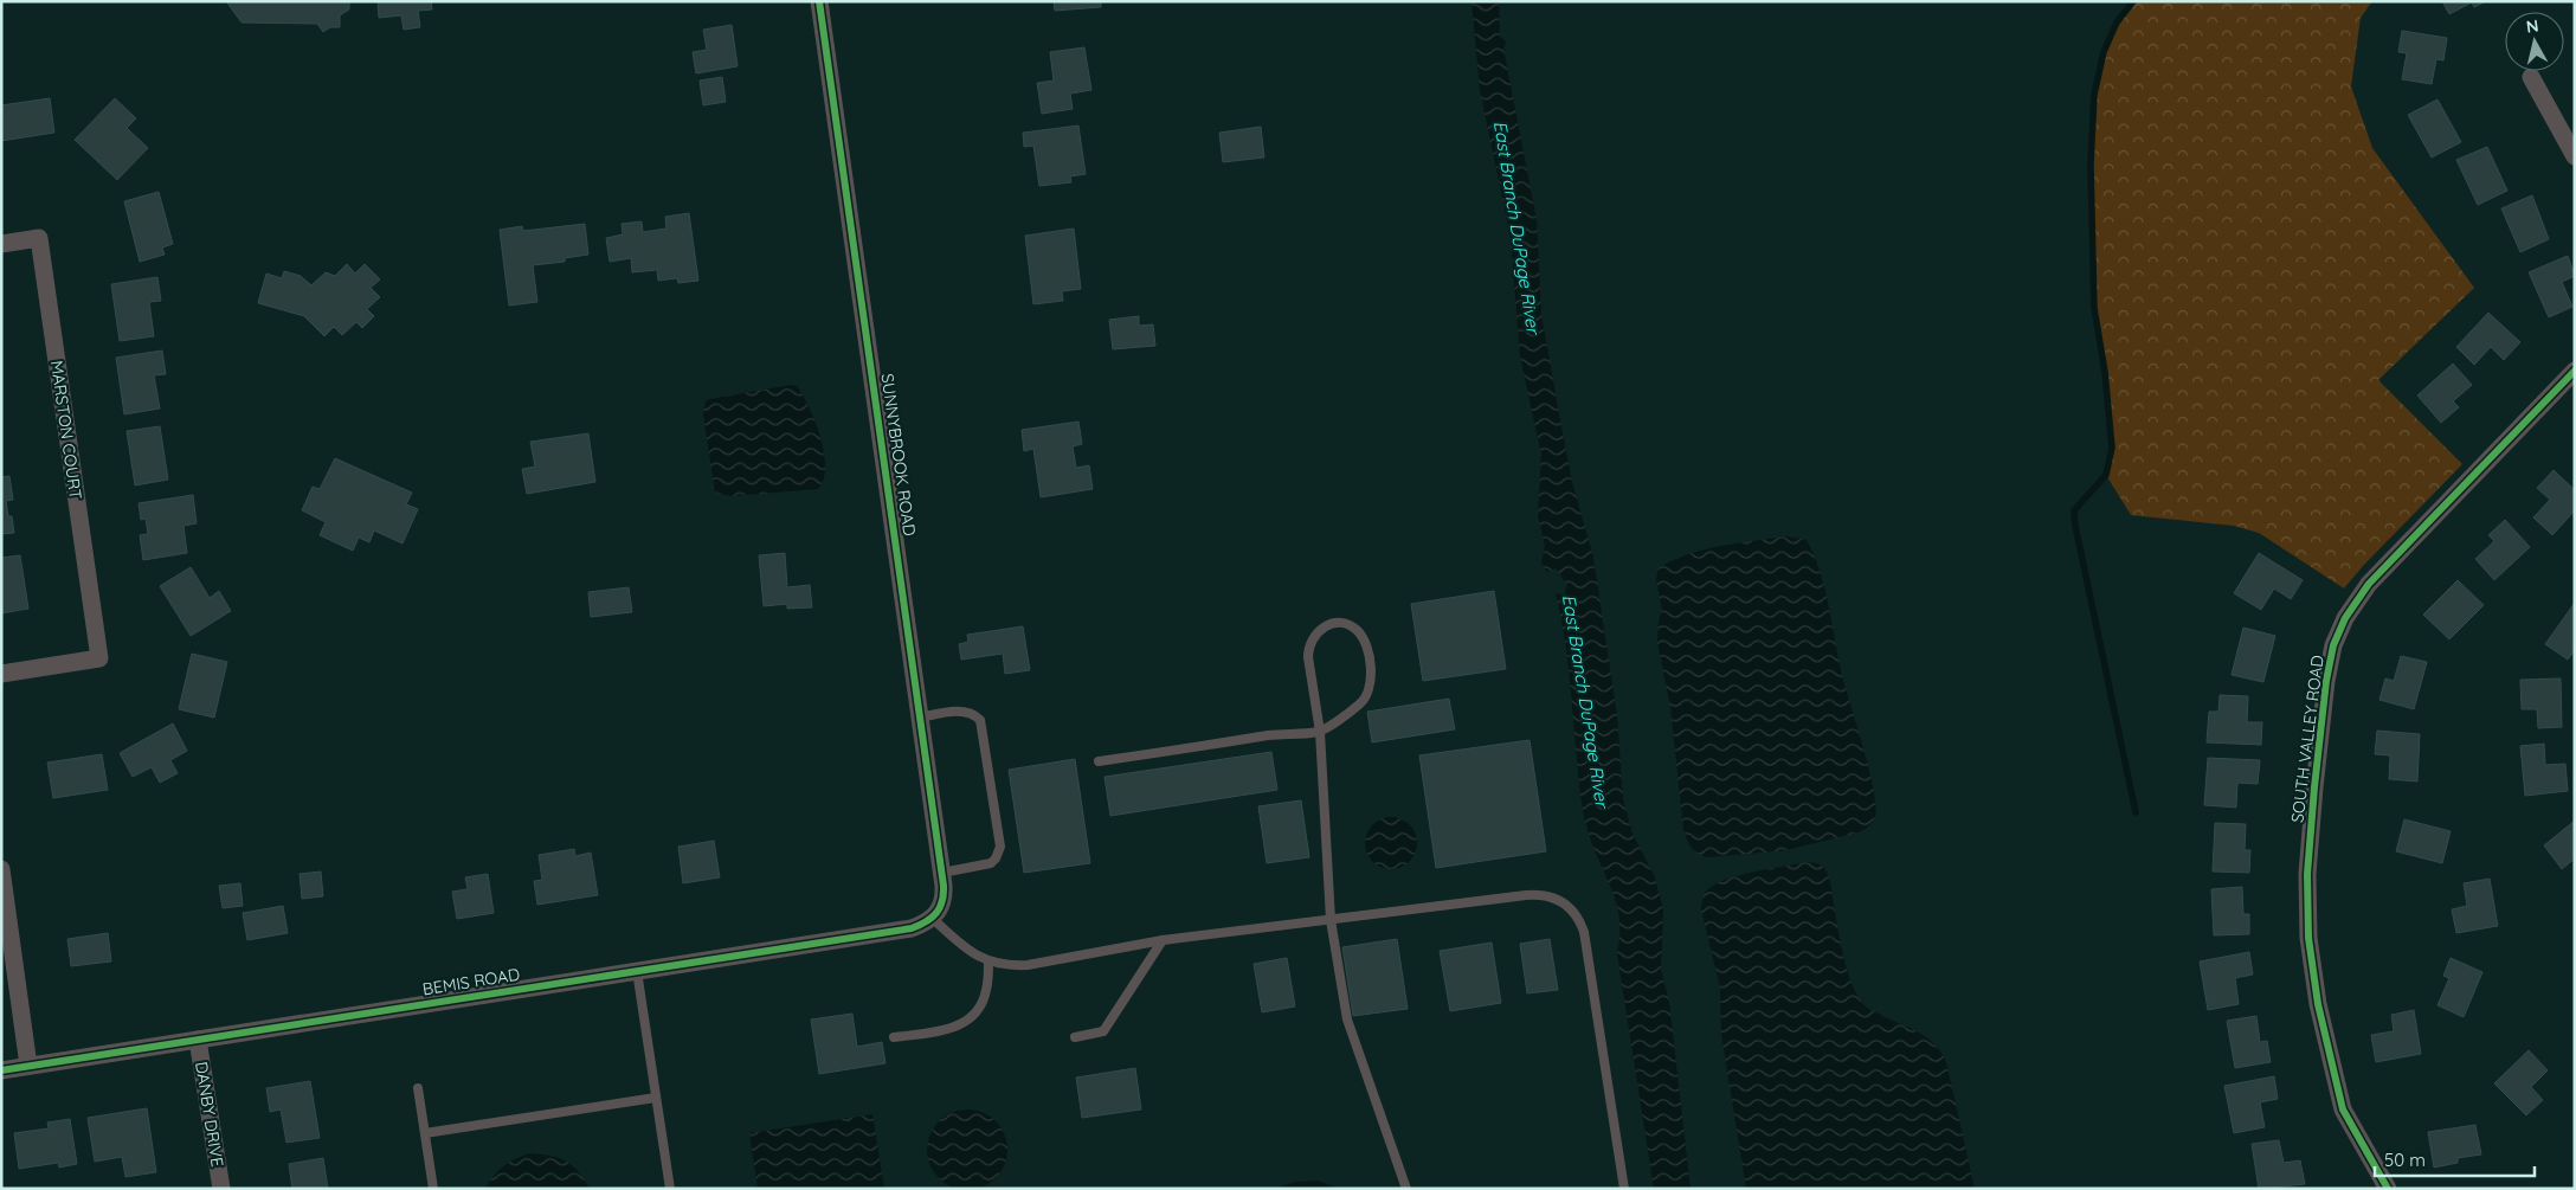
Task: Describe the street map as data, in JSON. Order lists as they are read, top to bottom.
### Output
{
  "streets": {
    "street": [
      "MARSTON COURT",
      "SUNNYBROOK ROAD",
      "SOUTH VALLEY ROAD",
      "BEMIS ROAD",
      "DANBY DRIVE"
    ]
  },
  "crossings": [
    ["SUNNYBROOK ROAD", "BEMIS ROAD"],
    ["BEMIS ROAD", "DANBY DRIVE"]
  ],
  "water": ["East Branch DuPage River"],
  "scale_bar": "50 m",
  "north": "top"
}
